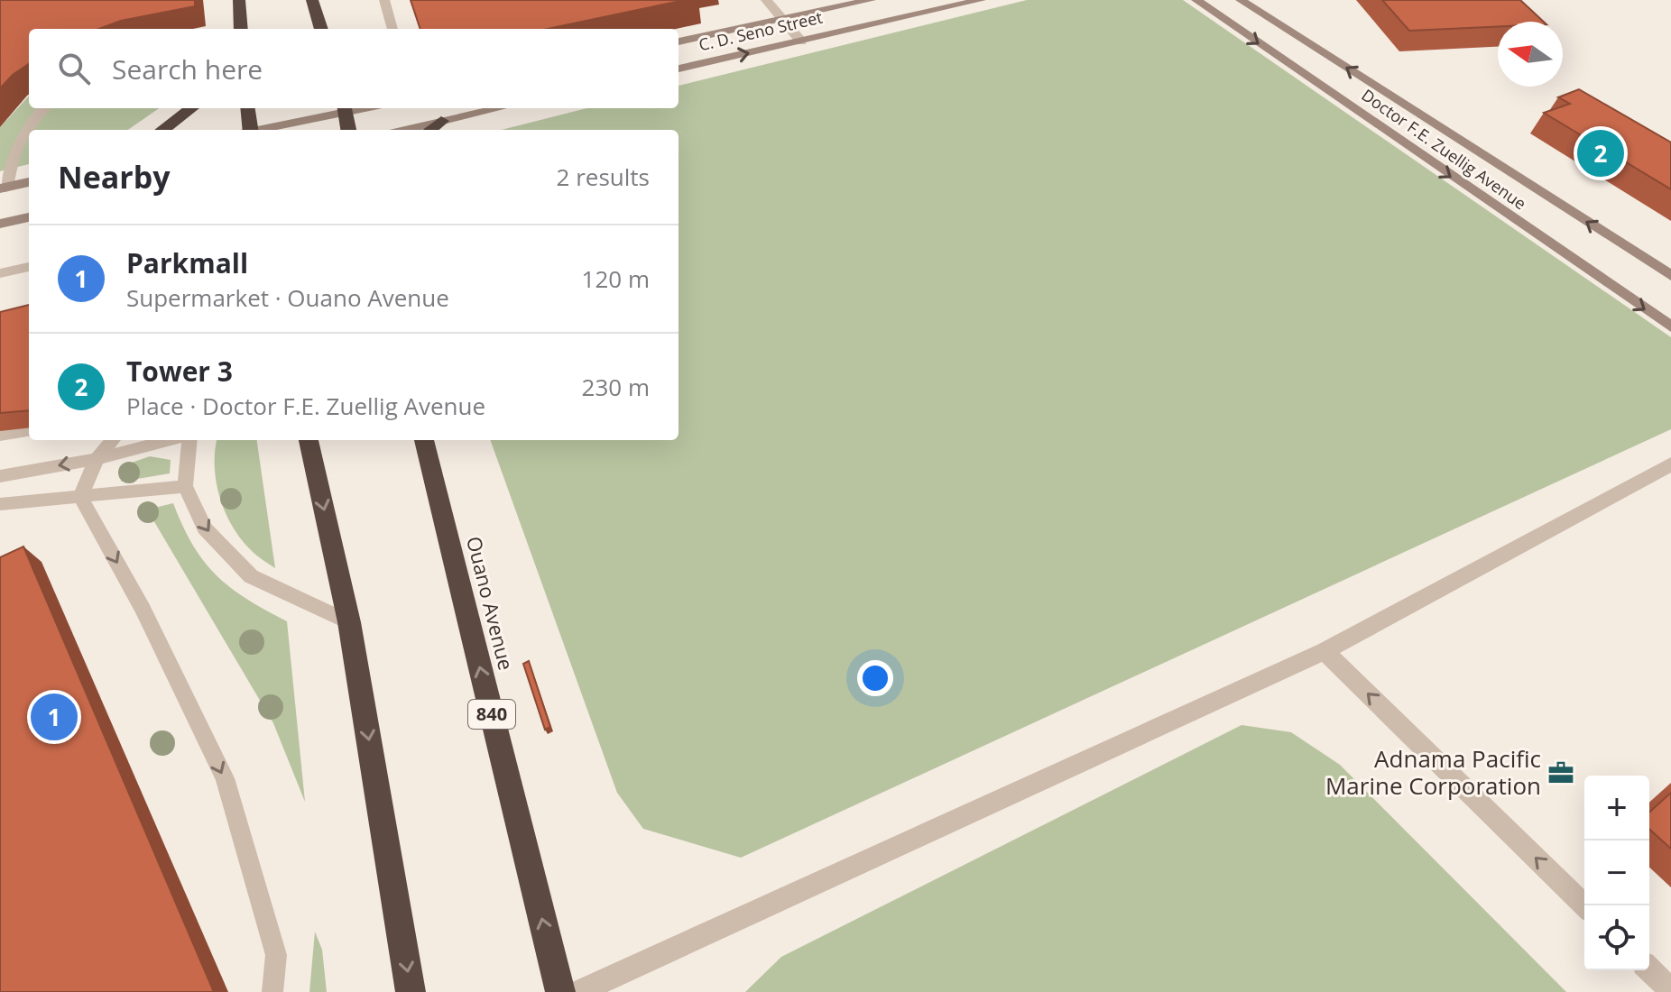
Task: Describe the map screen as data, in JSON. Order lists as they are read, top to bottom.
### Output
{
  "streets": {
    "highway": ["Ouano Avenue", "840"],
    "street": ["C. D. Seno Street", "Doctor F.E. Zuellig Avenue"]
  },
  "places": {
    "office": ["Adnama Pacific Marine Corporation"]
  },
  "north": "left",
  "page": {
    "search": "Search here",
    "pins": ["2", "1"],
    "heading": ["Nearby", "2 results"],
    "list": [
      {
        "mark": "1",
        "name": "Parkmall",
        "note": "Supermarket · Ouano Avenue",
        "value": "120 m"
      },
      {
        "mark": "2",
        "name": "Tower 3",
        "note": "Place · Doctor F.E. Zuellig Avenue",
        "value": "230 m"
      }
    ],
    "map_buttons": ["+", "−"]
  }
}
